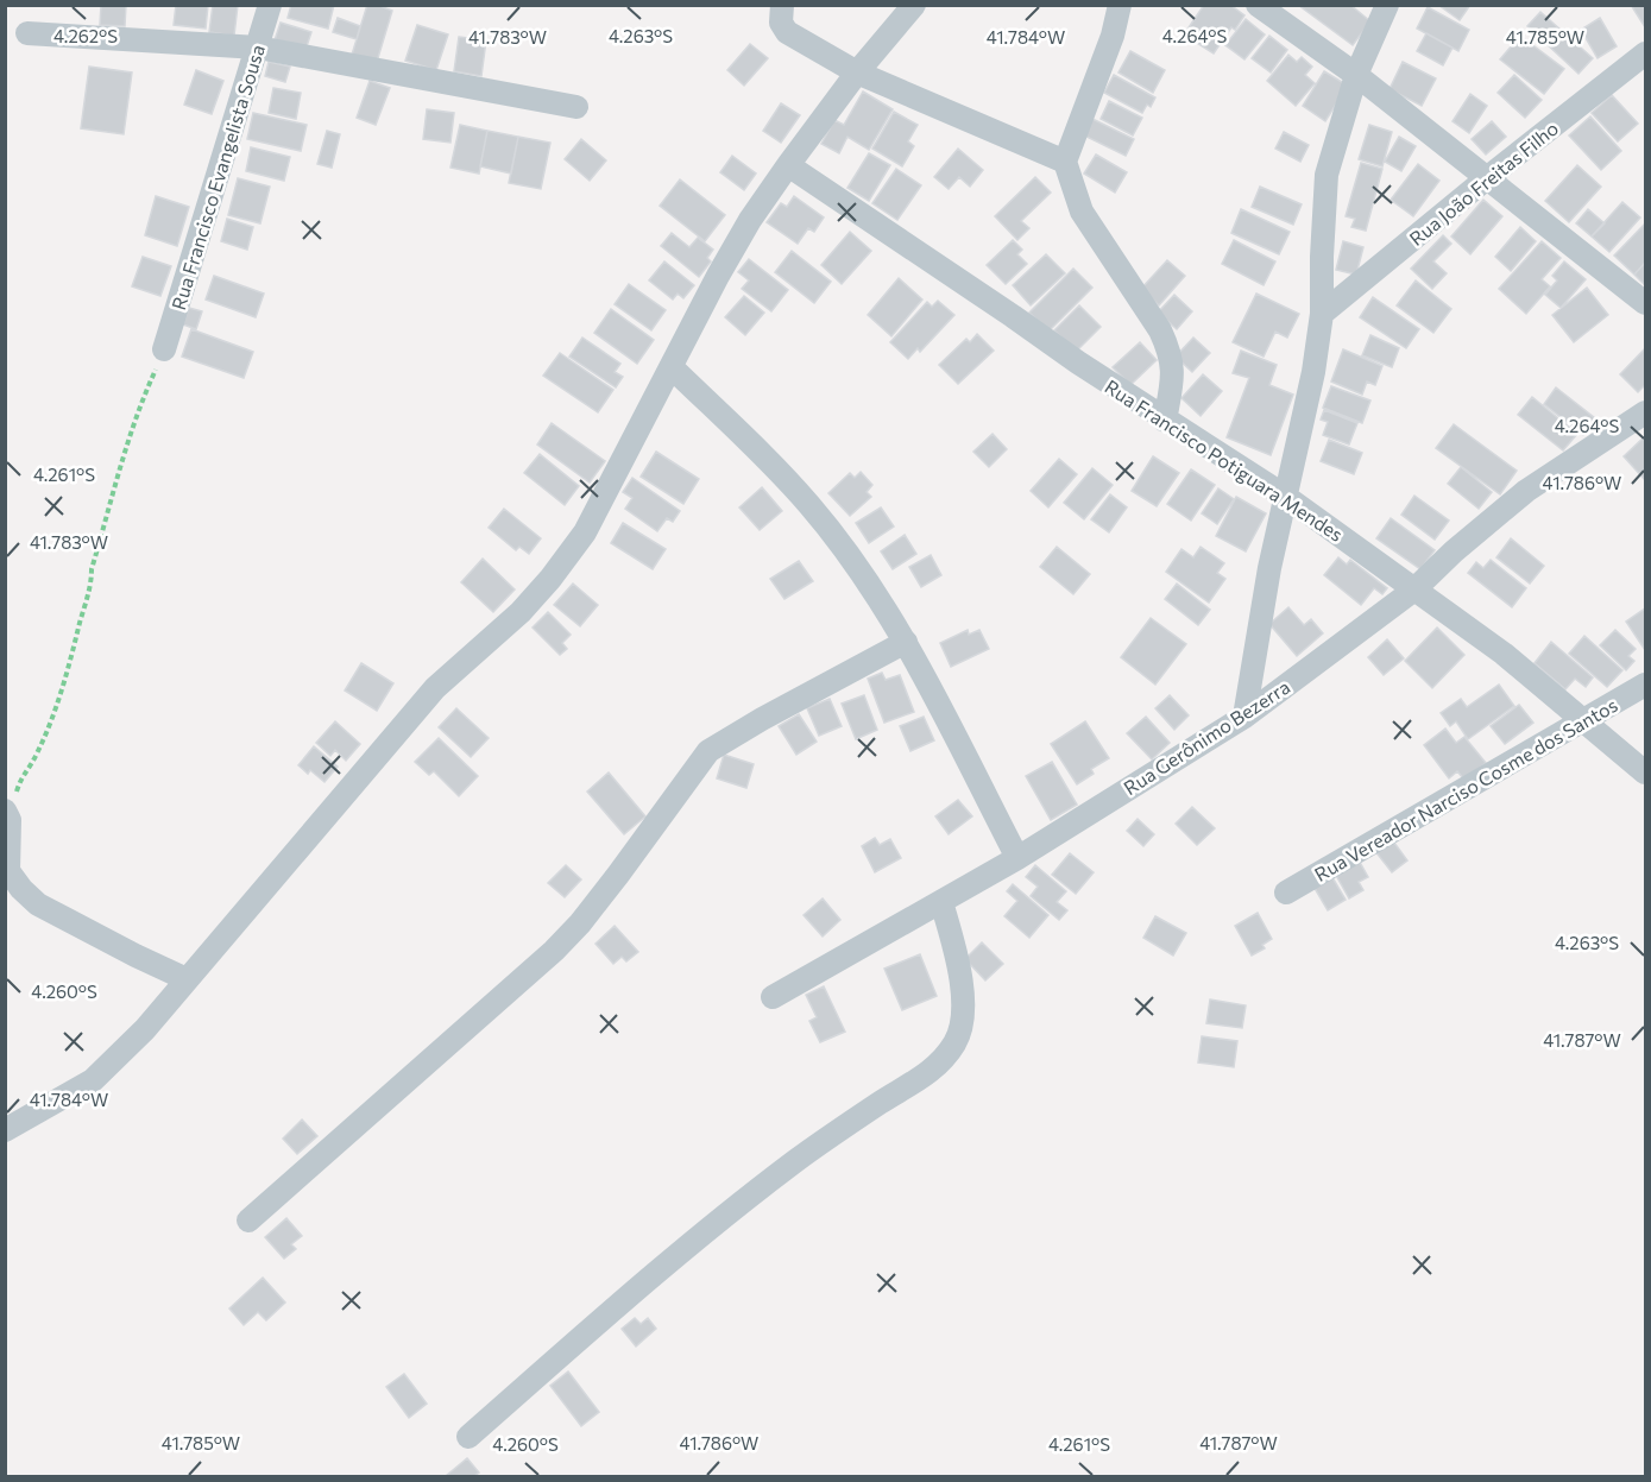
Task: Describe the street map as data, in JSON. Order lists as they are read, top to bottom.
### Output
{
  "streets": {
    "street": [
      "Rua Francisco Evangelista Sousa",
      "Rua João Freitas Filho",
      "Rua Francisco Potiguara Mendes",
      "Rua Gerônimo Bezerra",
      "Rua Vereador Narciso Cosme dos Santos"
    ]
  },
  "crossings": [
    ["Rua Francisco Potiguara Mendes", "Rua Gerônimo Bezerra"],
    ["Rua Francisco Potiguara Mendes", "Rua Vereador Narciso Cosme dos Santos"]
  ],
  "coordinates": [
    "4.262°S",
    "4.264°S",
    "4.263°S",
    "41.783°W",
    "41.784°W",
    "41.785°W",
    "4.261°S",
    "41.786°W",
    "4.260°S",
    "41.787°W"
  ]
}
